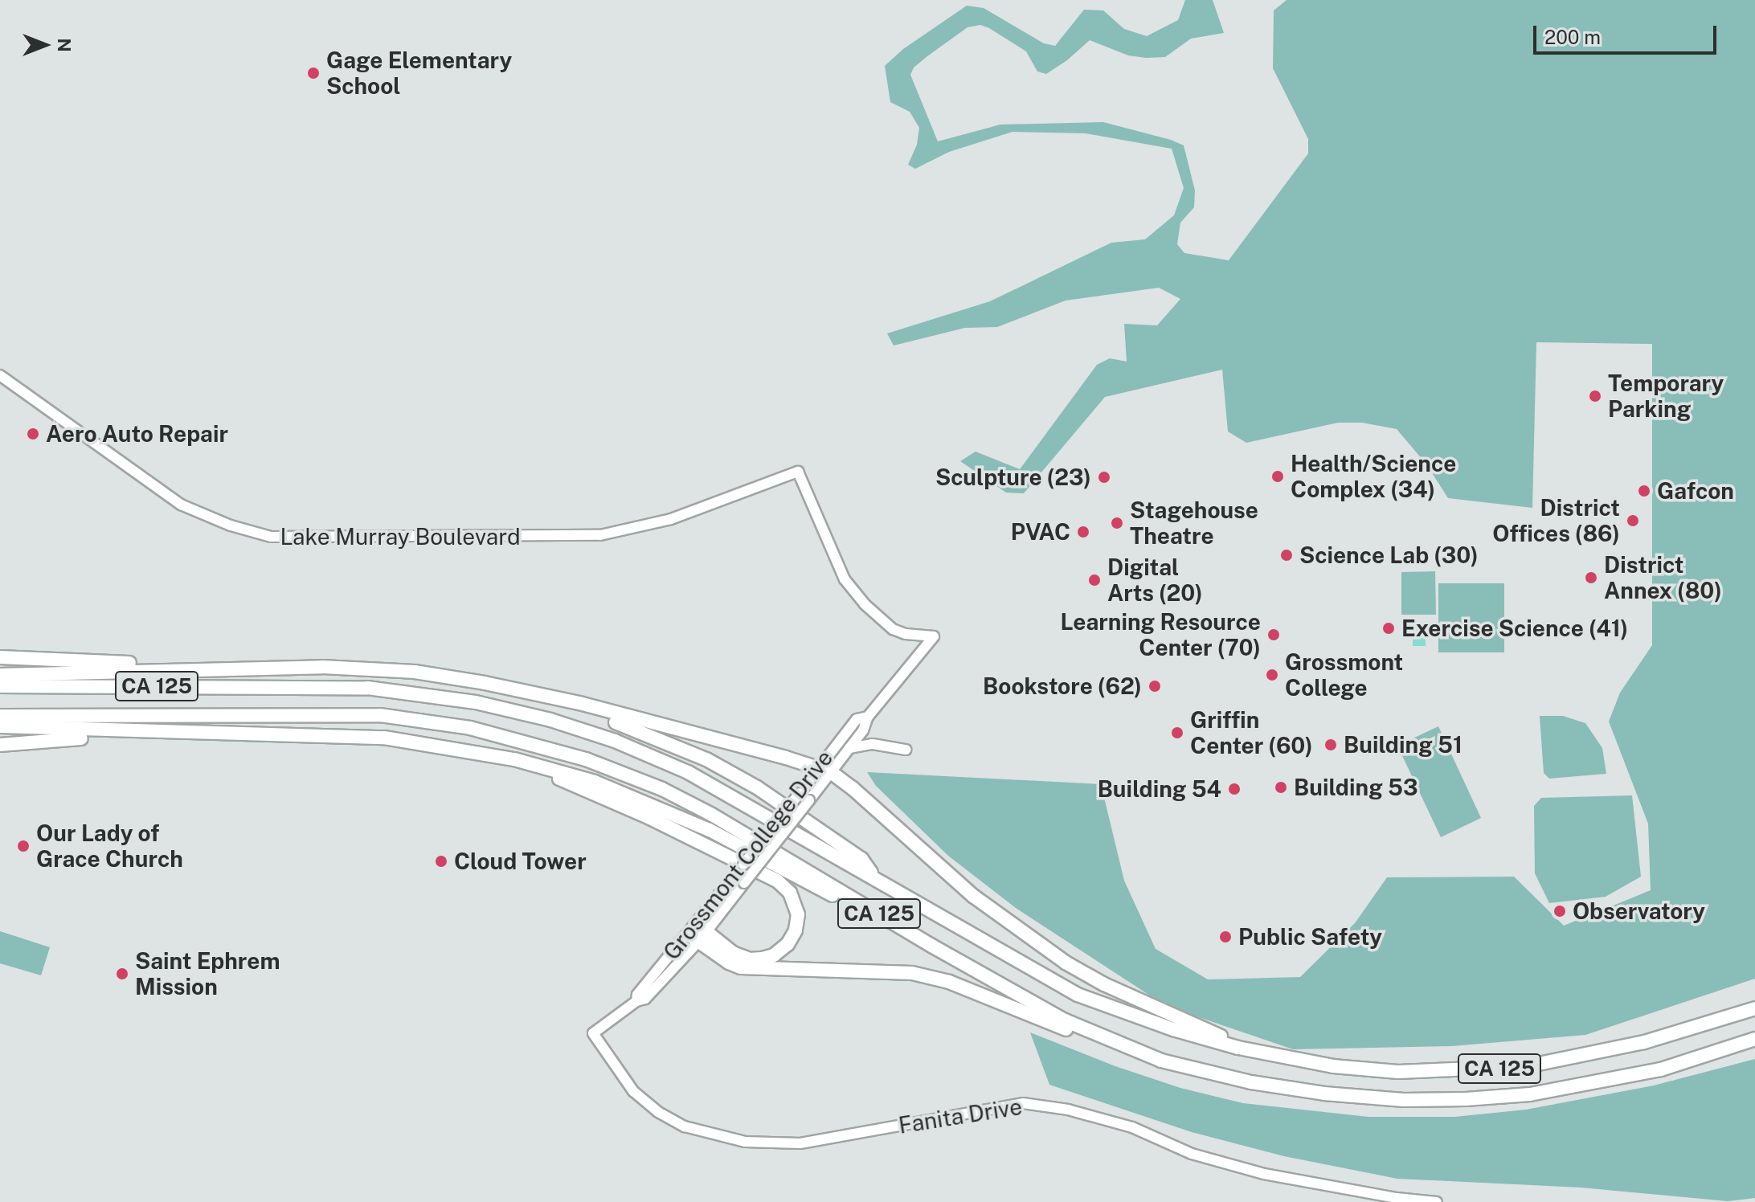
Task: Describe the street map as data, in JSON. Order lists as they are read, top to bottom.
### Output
{
  "streets": {
    "highway": ["CA 125"],
    "main road": ["Lake Murray Boulevard", "Grossmont College Drive", "Fanita Drive"]
  },
  "crossings": [
    ["Lake Murray Boulevard", "Grossmont College Drive"],
    ["Grossmont College Drive", "Fanita Drive"]
  ],
  "places": [
    "Gage Elementary School",
    "Temporary Parking",
    "Aero Auto Repair",
    "Health/Science Complex (34)",
    "Sculpture (23)",
    "Gafcon",
    "District Offices (86)",
    "Stagehouse Theatre",
    "PVAC",
    "Science Lab (30)",
    "District Annex (80)",
    "Digital Arts (20)",
    "Exercise Science (41)",
    "Learning Resource Center (70)",
    "Grossmont College",
    "Bookstore (62)",
    "Griffin Center (60)",
    "Building 51",
    "Building 53",
    "Building 54",
    "Our Lady of Grace Church",
    "Cloud Tower",
    "Observatory",
    "Public Safety",
    "Saint Ephrem Mission"
  ],
  "scale_bar": "200 m",
  "north": "right"
}
